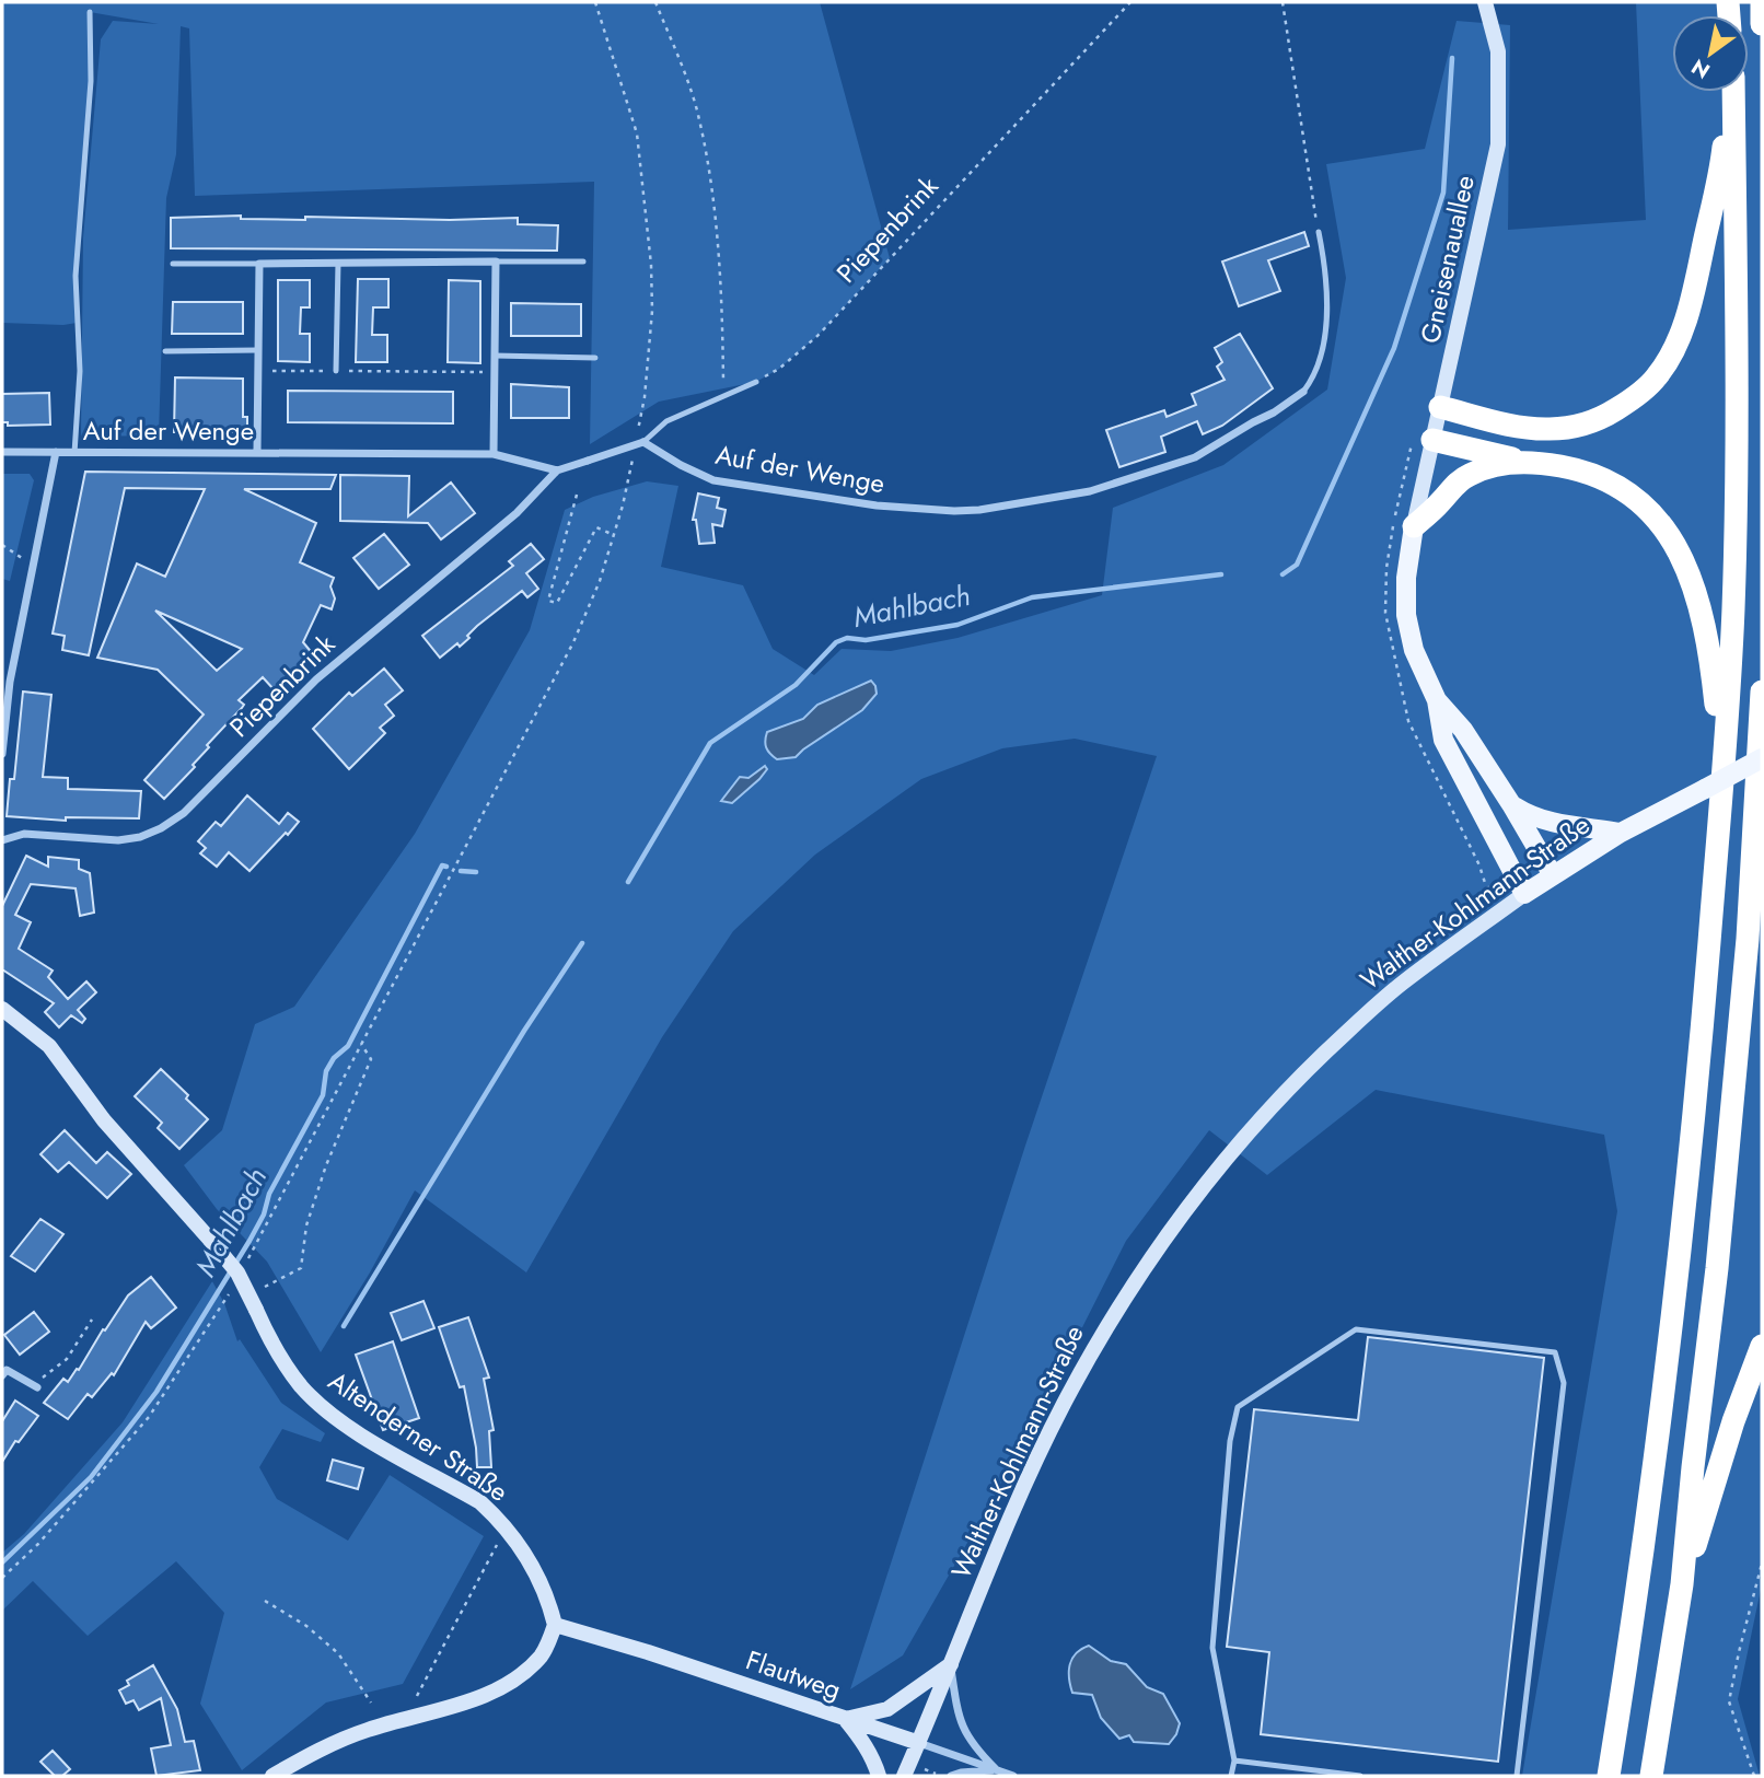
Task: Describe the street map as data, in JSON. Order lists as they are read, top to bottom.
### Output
{
  "streets": {
    "main road": [
      "Gneisenauallee",
      "Walther-Kohlmann-Straße",
      "Altenderner Straße",
      "Flautweg"
    ],
    "street": ["Piepenbrink", "Auf der Wenge"]
  },
  "crossings": [
    ["Piepenbrink", "Auf der Wenge"],
    ["Walther-Kohlmann-Straße", "Flautweg"],
    ["Altenderner Straße", "Flautweg"]
  ],
  "water": ["Mahlbach"],
  "north": "bottom left"
}
